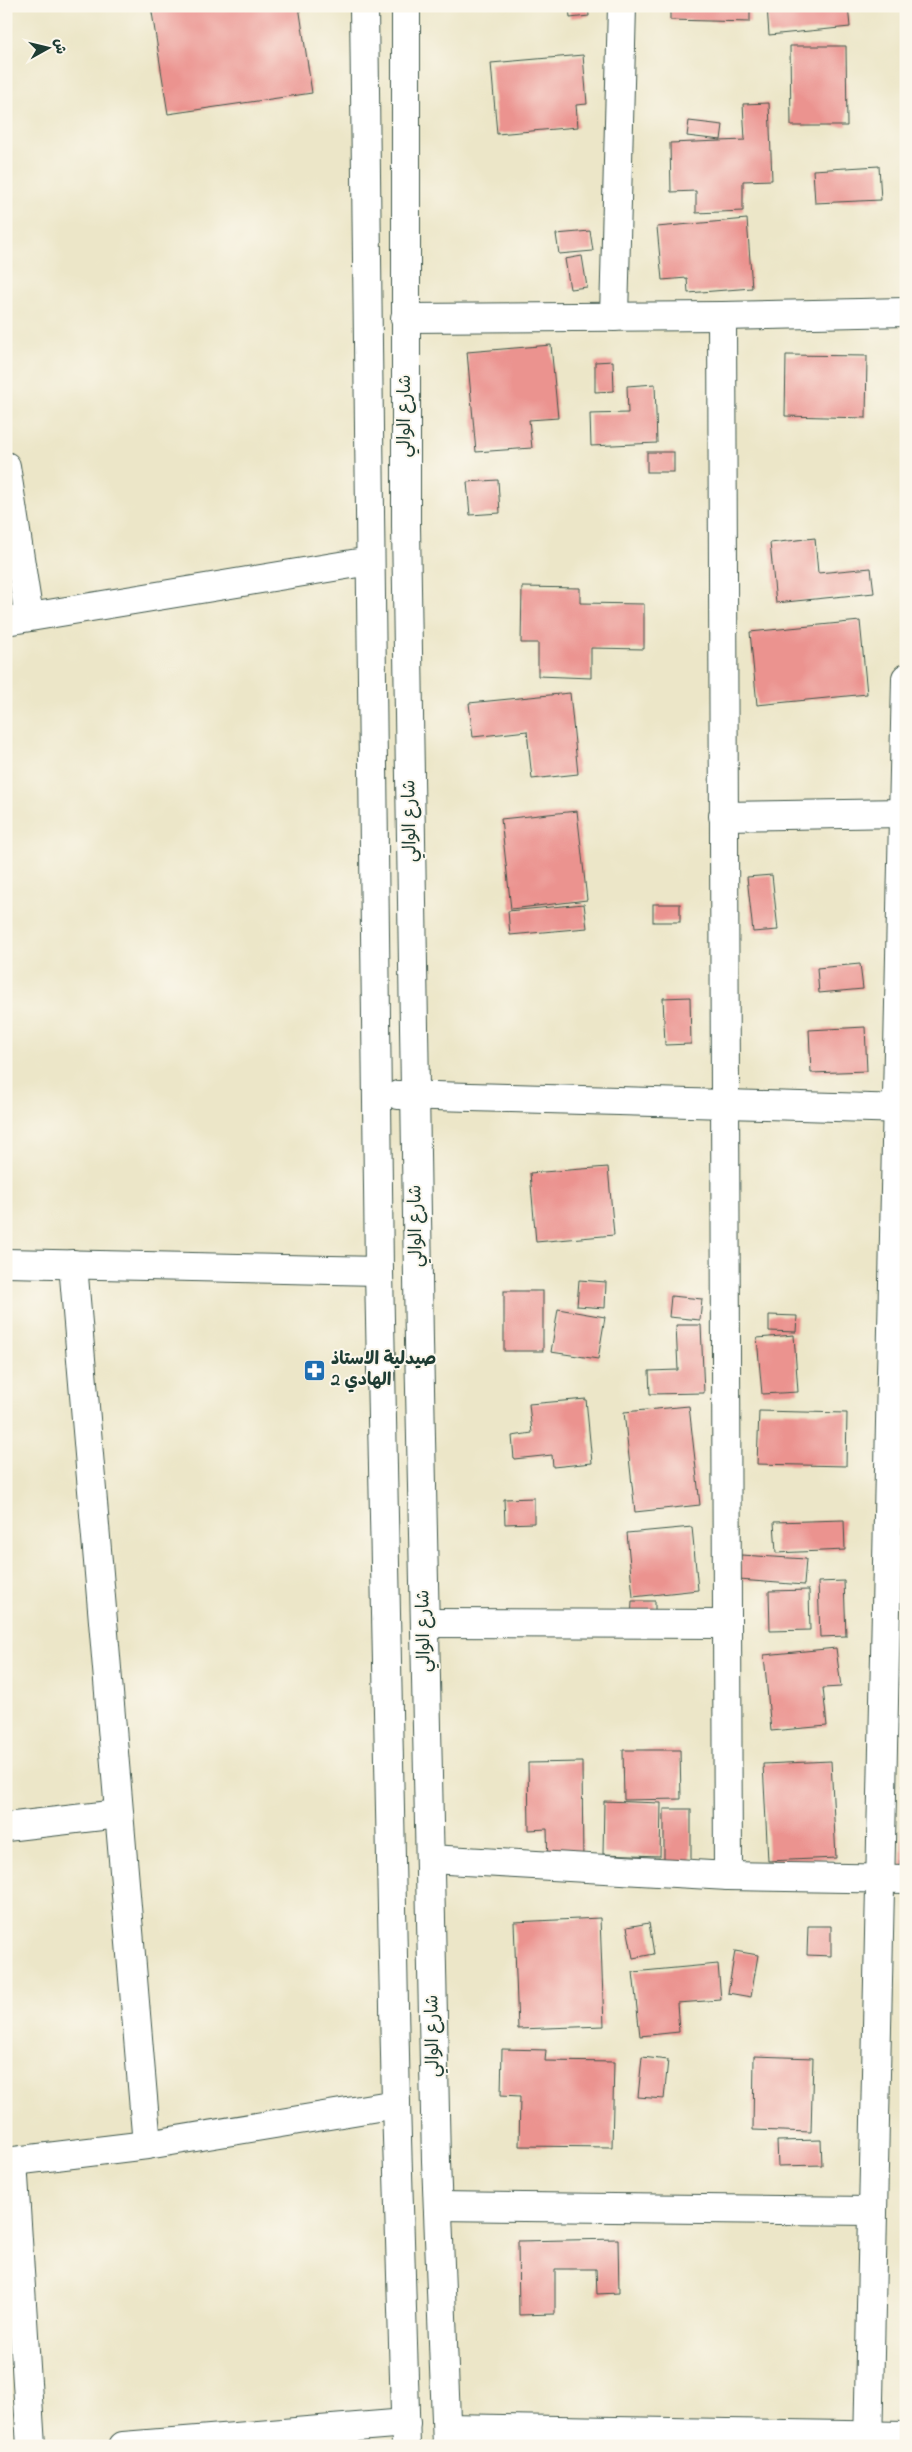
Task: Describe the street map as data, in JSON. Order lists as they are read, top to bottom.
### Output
{
  "streets": {
    "street": ["شارع الوالي"]
  },
  "places": {
    "pharmacy": ["صيدلية الاستاذ الهادي 2"]
  },
  "north": "right"
}
